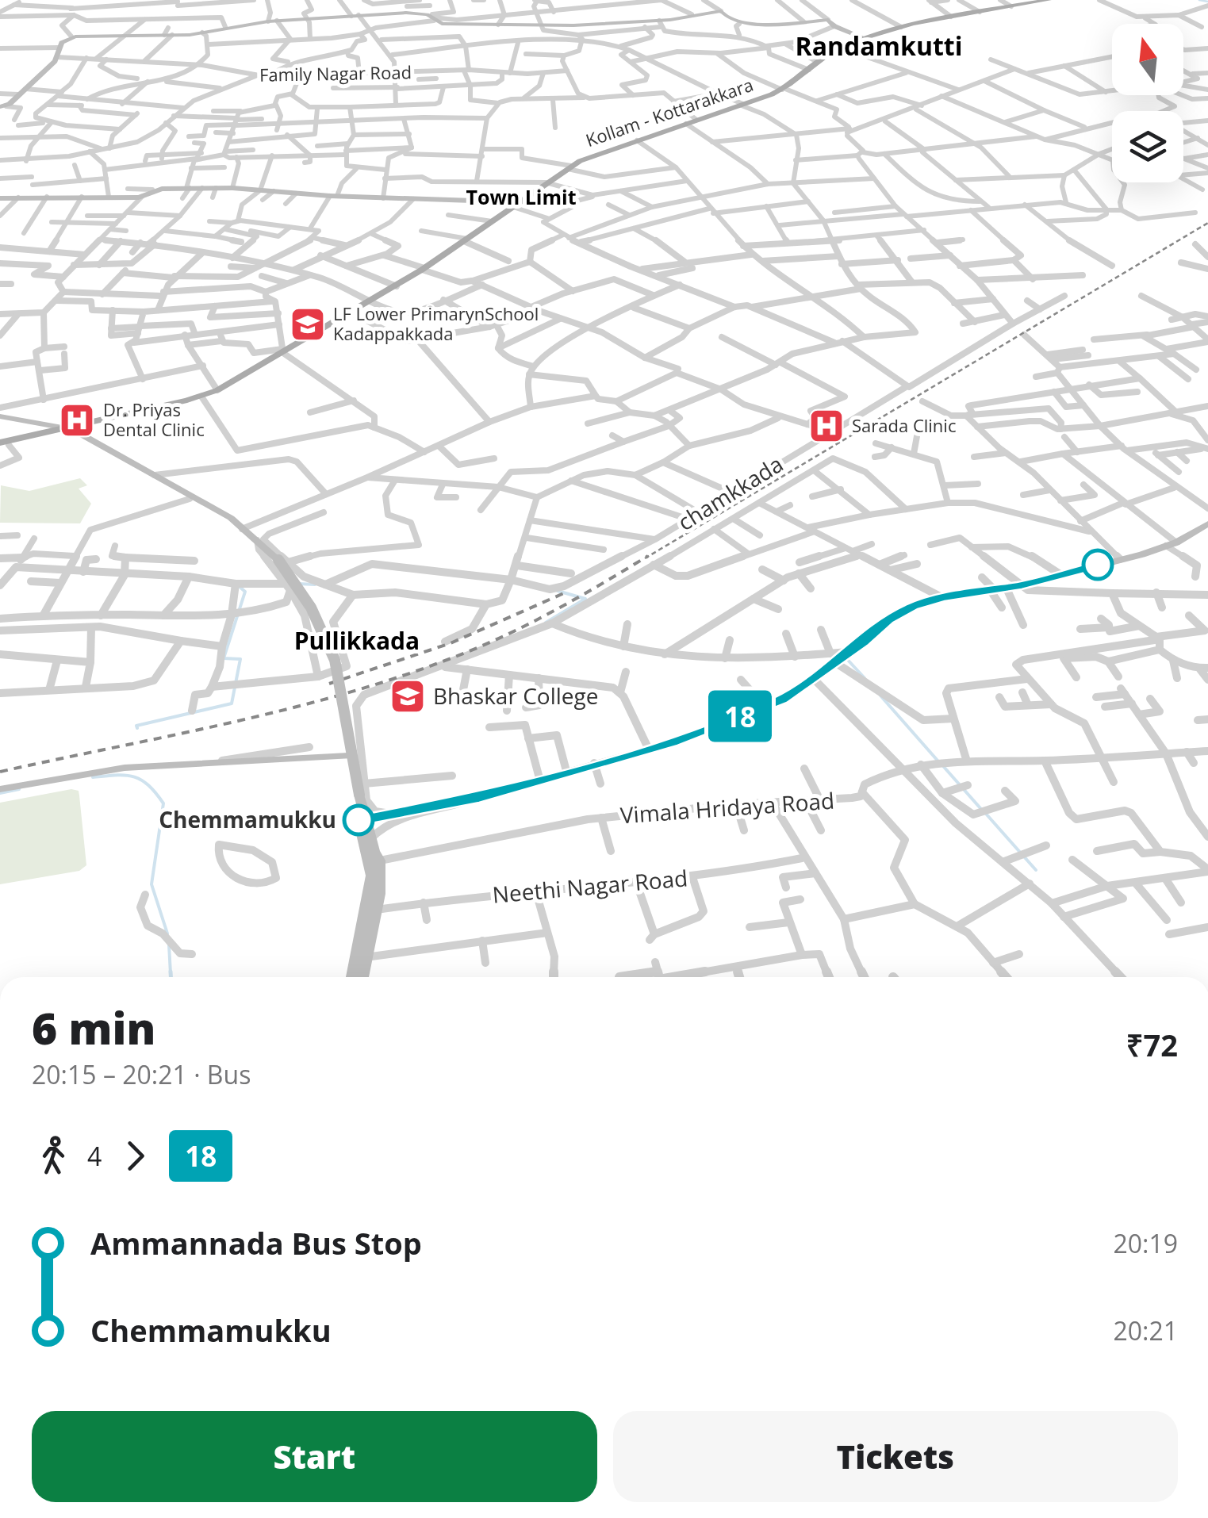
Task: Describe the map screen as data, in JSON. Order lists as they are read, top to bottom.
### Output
{
  "streets": {
    "main road": ["Kollam - Kottarakkara"],
    "street": [
      "Family Nagar Road",
      "chamkkada",
      "Vimala Hridaya Road",
      "Neethi Nagar Road"
    ]
  },
  "districts": ["Randamkutti", "Town Limit", "Pullikkada"],
  "places": {
    "school or university": ["LF Lower PrimarynSchool Kadappakkada", "Bhaskar College"],
    "hospital": ["Dr. Priyas Dental Clinic", "Sarada Clinic"],
    "other": ["Chemmamukku"]
  },
  "lines": ["bus line 18"],
  "north": "top",
  "page": {
    "on_map": "18",
    "heading": ["6 min", "20:15 – 20:21 · Bus", "₹72"],
    "legs": ["4", "18"],
    "list": [
      {
        "name": "Ammannada Bus Stop",
        "value": "20:19"
      },
      {
        "name": "Chemmamukku",
        "value": "20:21"
      }
    ],
    "buttons": ["Start", "Tickets"]
  }
}
